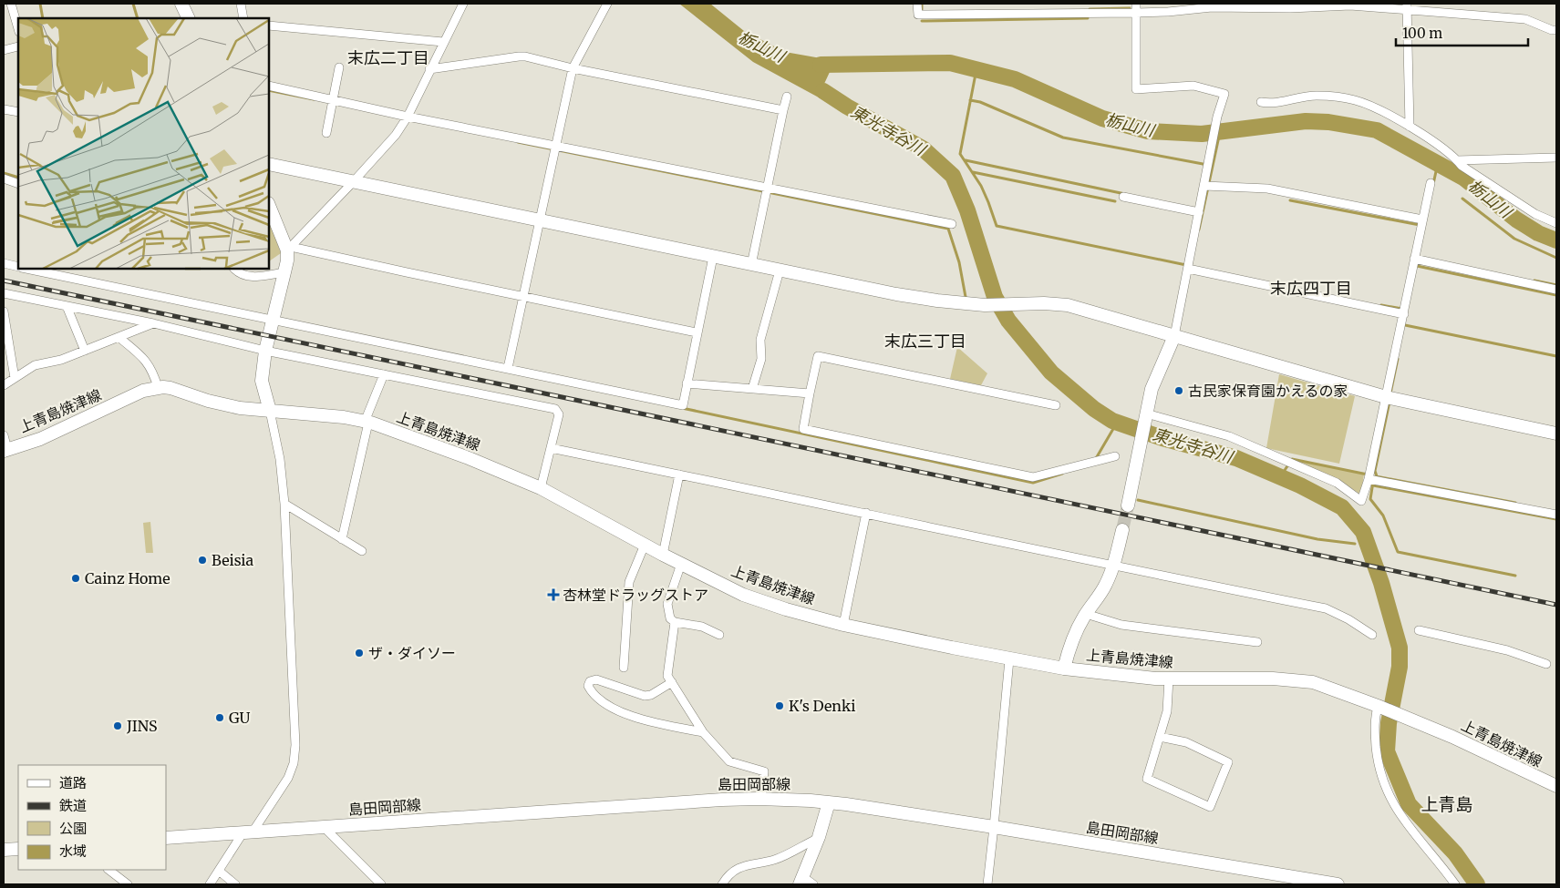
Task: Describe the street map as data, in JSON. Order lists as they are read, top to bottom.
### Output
{
  "streets": {
    "main road": ["上青島焼津線", "島田岡部線"]
  },
  "districts": [
    "末広二丁目",
    "末広四丁目",
    "末広三丁目",
    "上青島"
  ],
  "water": ["栃山川", "東光寺谷川"],
  "places": {
    "other": [
      "古民家保育園かえるの家",
      "Beisia",
      "Cainz Home",
      "ザ・ダイソー",
      "K's Denki",
      "GU",
      "JINS"
    ],
    "health": ["杏林堂ドラッグストア"]
  },
  "legend": [
    "道路",
    "鉄道",
    "公園",
    "水域"
  ],
  "scale_bar": "100 m"
}
